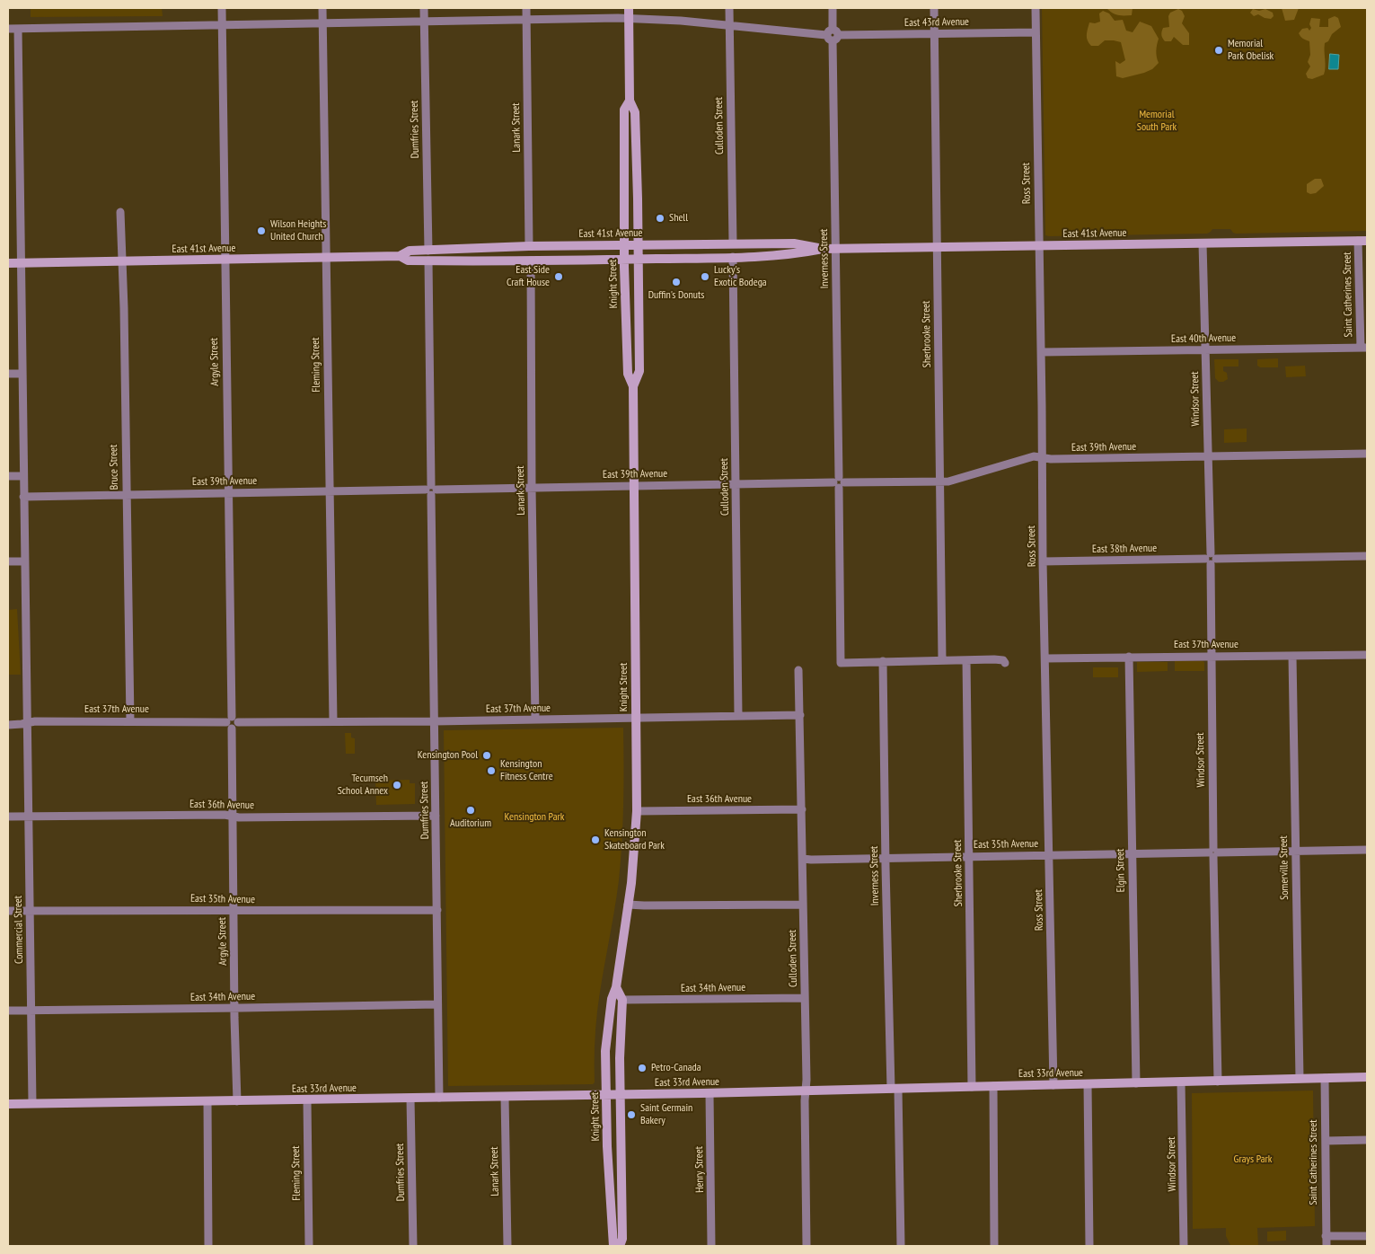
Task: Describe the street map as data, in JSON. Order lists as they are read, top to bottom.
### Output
{
  "streets": {
    "main road": ["East 41st Avenue", "Knight Street", "East 33rd Avenue"],
    "street": [
      "East 43rd Avenue",
      "Culloden Street",
      "Lanark Street",
      "Dumfries Street",
      "Ross Street",
      "Inverness Street",
      "Saint Catherines Street",
      "Sherbrooke Street",
      "East 40th Avenue",
      "Argyle Street",
      "Fleming Street",
      "Windsor Street",
      "East 39th Avenue",
      "Bruce Street",
      "East 38th Avenue",
      "East 37th Avenue",
      "East 36th Avenue",
      "East 35th Avenue",
      "Somerville Street",
      "Elgin Street",
      "Commercial Street",
      "East 34th Avenue",
      "Henry Street"
    ]
  },
  "crossings": [
    ["East 43rd Avenue", "Culloden Street"],
    ["East 43rd Avenue", "Lanark Street"],
    ["East 43rd Avenue", "Dumfries Street"],
    ["East 43rd Avenue", "Ross Street"],
    ["East 43rd Avenue", "Inverness Street"],
    ["East 43rd Avenue", "Knight Street"],
    ["East 43rd Avenue", "Sherbrooke Street"],
    ["East 43rd Avenue", "Argyle Street"],
    ["East 43rd Avenue", "Fleming Street"],
    ["East 43rd Avenue", "Commercial Street"],
    ["Culloden Street", "East 41st Avenue"],
    ["Culloden Street", "East 39th Avenue"],
    ["Culloden Street", "East 37th Avenue"],
    ["Culloden Street", "East 36th Avenue"],
    ["Culloden Street", "East 35th Avenue"],
    ["Culloden Street", "East 34th Avenue"],
    ["Culloden Street", "East 33rd Avenue"],
    ["Lanark Street", "East 41st Avenue"],
    ["Lanark Street", "East 39th Avenue"],
    ["Lanark Street", "East 37th Avenue"],
    ["Lanark Street", "East 33rd Avenue"],
    ["Dumfries Street", "East 41st Avenue"],
    ["Dumfries Street", "East 39th Avenue"],
    ["Dumfries Street", "East 37th Avenue"],
    ["Dumfries Street", "East 36th Avenue"],
    ["Dumfries Street", "East 35th Avenue"],
    ["Dumfries Street", "East 34th Avenue"],
    ["Dumfries Street", "East 33rd Avenue"],
    ["Ross Street", "East 41st Avenue"],
    ["Ross Street", "East 40th Avenue"],
    ["Ross Street", "East 39th Avenue"],
    ["Ross Street", "East 38th Avenue"],
    ["Ross Street", "East 37th Avenue"],
    ["Ross Street", "East 35th Avenue"],
    ["Ross Street", "East 33rd Avenue"],
    ["East 41st Avenue", "Inverness Street"],
    ["East 41st Avenue", "Knight Street"],
    ["East 41st Avenue", "Saint Catherines Street"],
    ["East 41st Avenue", "Sherbrooke Street"],
    ["East 41st Avenue", "Argyle Street"],
    ["East 41st Avenue", "Fleming Street"],
    ["East 41st Avenue", "Windsor Street"],
    ["East 41st Avenue", "Bruce Street"],
    ["East 41st Avenue", "Commercial Street"],
    ["Inverness Street", "East 39th Avenue"],
    ["Inverness Street", "East 35th Avenue"],
    ["Inverness Street", "East 33rd Avenue"],
    ["Knight Street", "East 39th Avenue"],
    ["Knight Street", "East 37th Avenue"],
    ["Knight Street", "East 36th Avenue"],
    ["Knight Street", "East 33rd Avenue"],
    ["Saint Catherines Street", "East 40th Avenue"],
    ["Saint Catherines Street", "East 33rd Avenue"],
    ["Sherbrooke Street", "East 39th Avenue"],
    ["Sherbrooke Street", "East 35th Avenue"],
    ["Sherbrooke Street", "East 33rd Avenue"],
    ["East 40th Avenue", "Windsor Street"],
    ["Argyle Street", "East 39th Avenue"],
    ["Argyle Street", "East 37th Avenue"],
    ["Argyle Street", "East 36th Avenue"],
    ["Argyle Street", "East 35th Avenue"],
    ["Argyle Street", "East 34th Avenue"],
    ["Argyle Street", "East 33rd Avenue"],
    ["Fleming Street", "East 39th Avenue"],
    ["Fleming Street", "East 37th Avenue"],
    ["Fleming Street", "East 33rd Avenue"],
    ["Windsor Street", "East 39th Avenue"],
    ["Windsor Street", "East 38th Avenue"],
    ["Windsor Street", "East 37th Avenue"],
    ["Windsor Street", "East 35th Avenue"],
    ["Windsor Street", "East 33rd Avenue"],
    ["East 39th Avenue", "Bruce Street"],
    ["East 39th Avenue", "Commercial Street"],
    ["Bruce Street", "East 37th Avenue"],
    ["East 37th Avenue", "Somerville Street"],
    ["East 37th Avenue", "Elgin Street"],
    ["East 37th Avenue", "Commercial Street"],
    ["East 36th Avenue", "Commercial Street"],
    ["East 35th Avenue", "Somerville Street"],
    ["East 35th Avenue", "Elgin Street"],
    ["East 35th Avenue", "Commercial Street"],
    ["Somerville Street", "East 33rd Avenue"],
    ["Elgin Street", "East 33rd Avenue"],
    ["Commercial Street", "East 34th Avenue"],
    ["Commercial Street", "East 33rd Avenue"],
    ["East 33rd Avenue", "Henry Street"]
  ],
  "parks": ["Memorial South Park", "Kensington Park", "Grays Park"],
  "places": [
    "Memorial Park Obelisk",
    "Shell",
    "Wilson Heights United Church",
    "East Side Craft House",
    "Lucky's Exotic Bodega",
    "Duffin's Donuts",
    "Kensington Pool",
    "Kensington Fitness Centre",
    "Tecumseh School Annex",
    "Auditorium",
    "Kensington Skateboard Park",
    "Petro-Canada",
    "Saint Germain Bakery"
  ]
}
